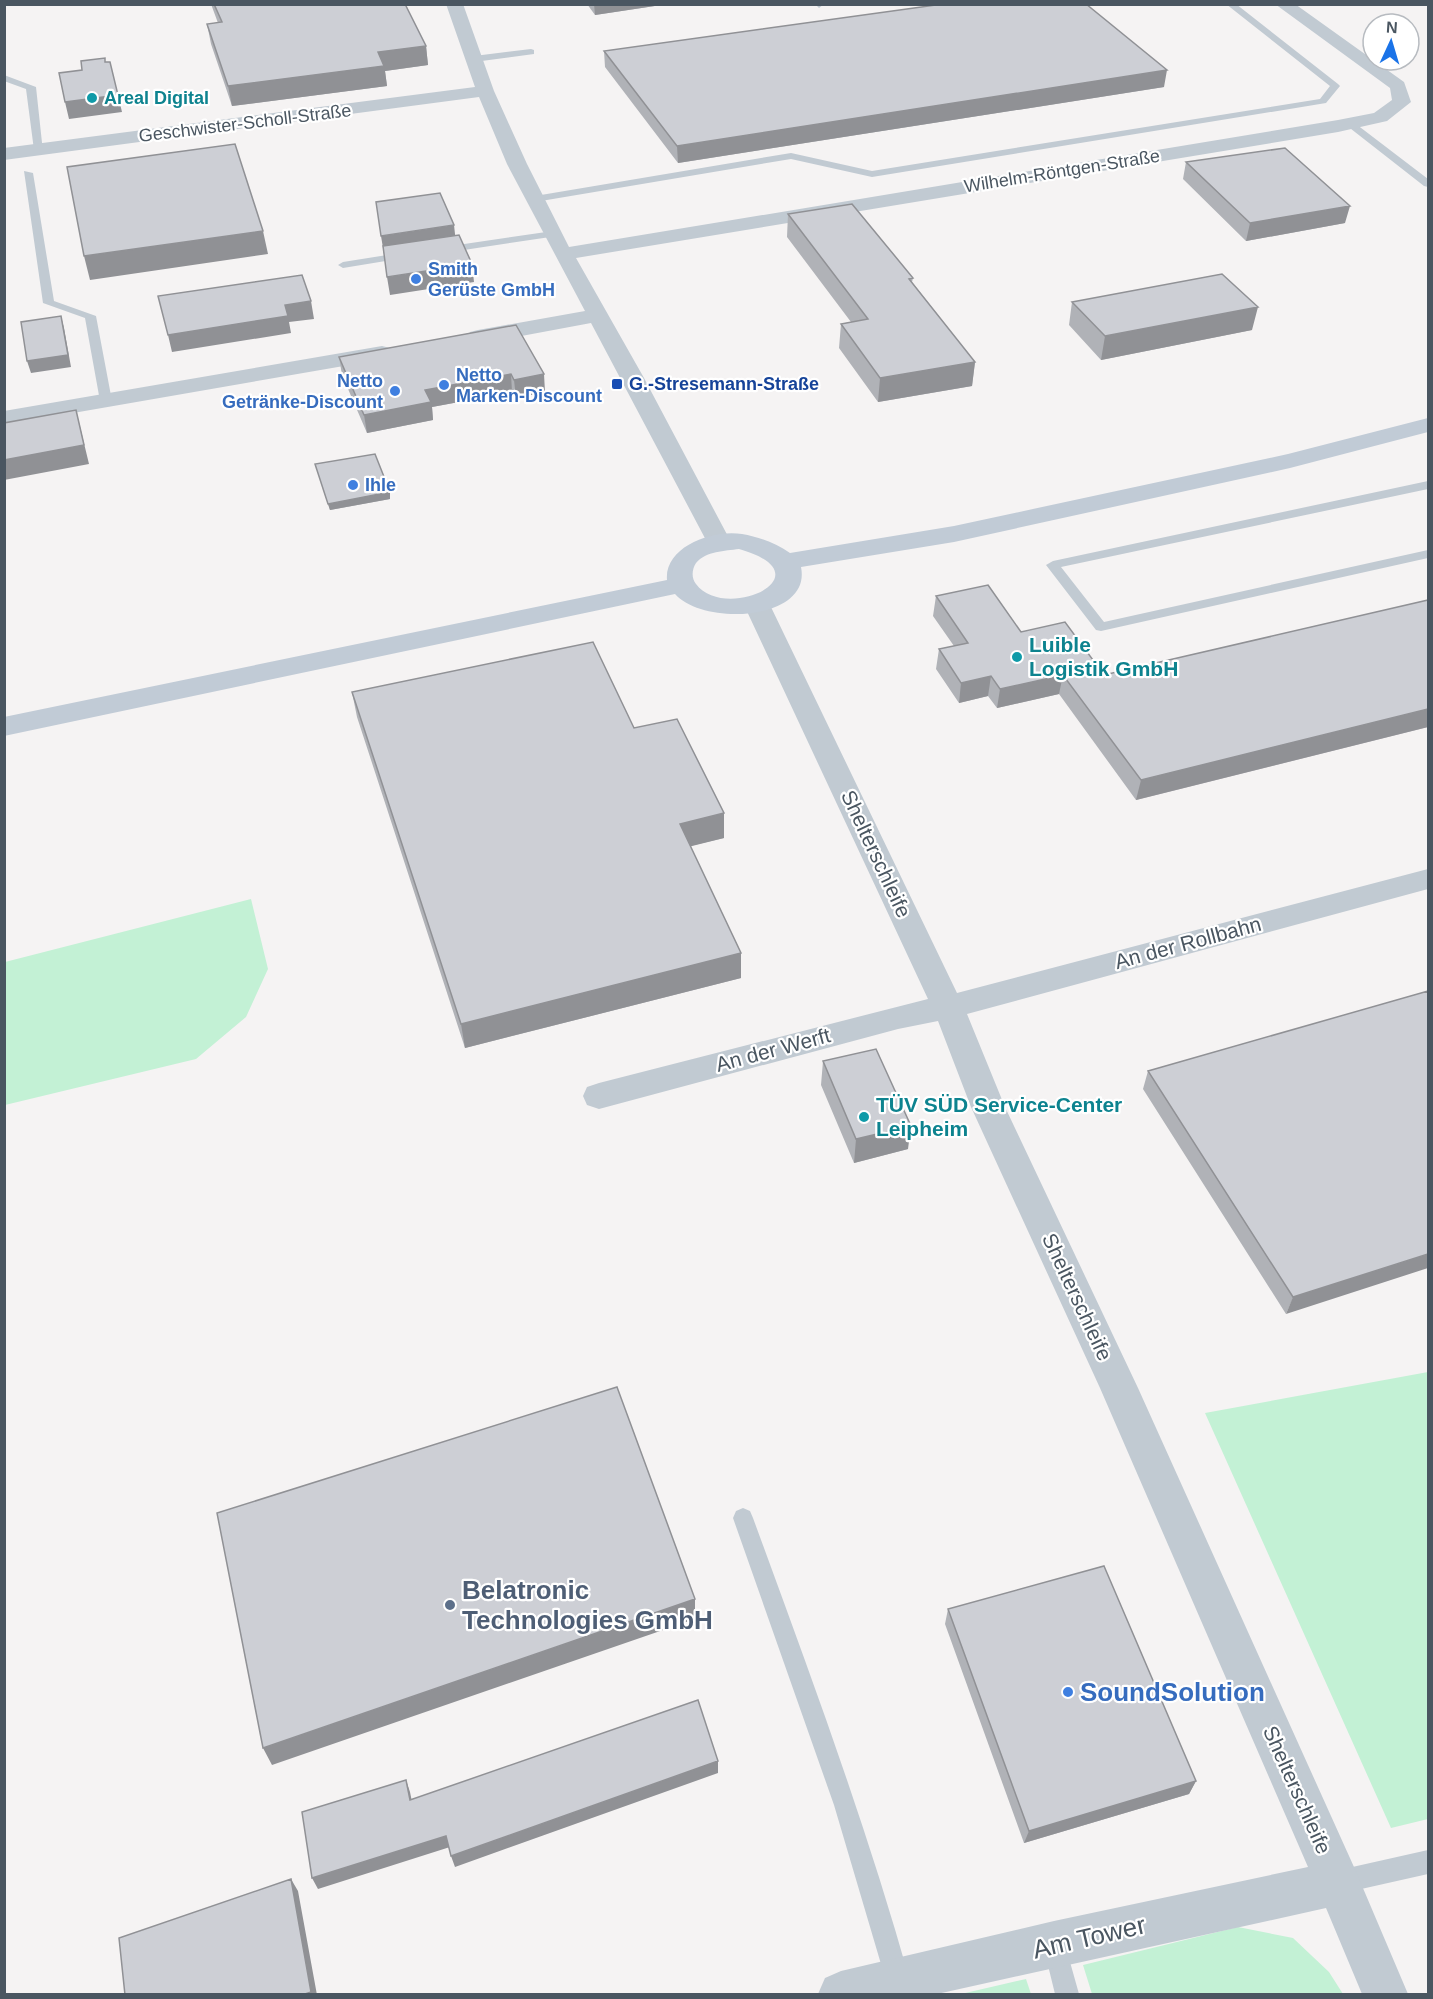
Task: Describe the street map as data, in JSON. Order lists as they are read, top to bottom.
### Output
{
  "streets": {
    "street": [
      "Geschwister-Scholl-Straße",
      "Wilhelm-Röntgen-Straße",
      "Shelterschleife",
      "An der Rollbahn",
      "An der Werft",
      "Am Tower"
    ]
  },
  "crossings": [
    ["Shelterschleife", "An der Rollbahn"],
    ["Shelterschleife", "An der Werft"],
    ["Shelterschleife", "Am Tower"],
    ["An der Rollbahn", "An der Werft"]
  ],
  "places": {
    "other": [
      "Areal Digital",
      "Smith Gerüste GmbH",
      "Netto Marken-Discount",
      "Netto Getränke-Discount",
      "Ihle",
      "Luible Logistik GmbH",
      "TÜV SÜD Service-Center Leipheim",
      "Belatronic Technologies GmbH",
      "SoundSolution"
    ],
    "transit": ["G.-Stresemann-Straße"]
  },
  "north": "top"
}
